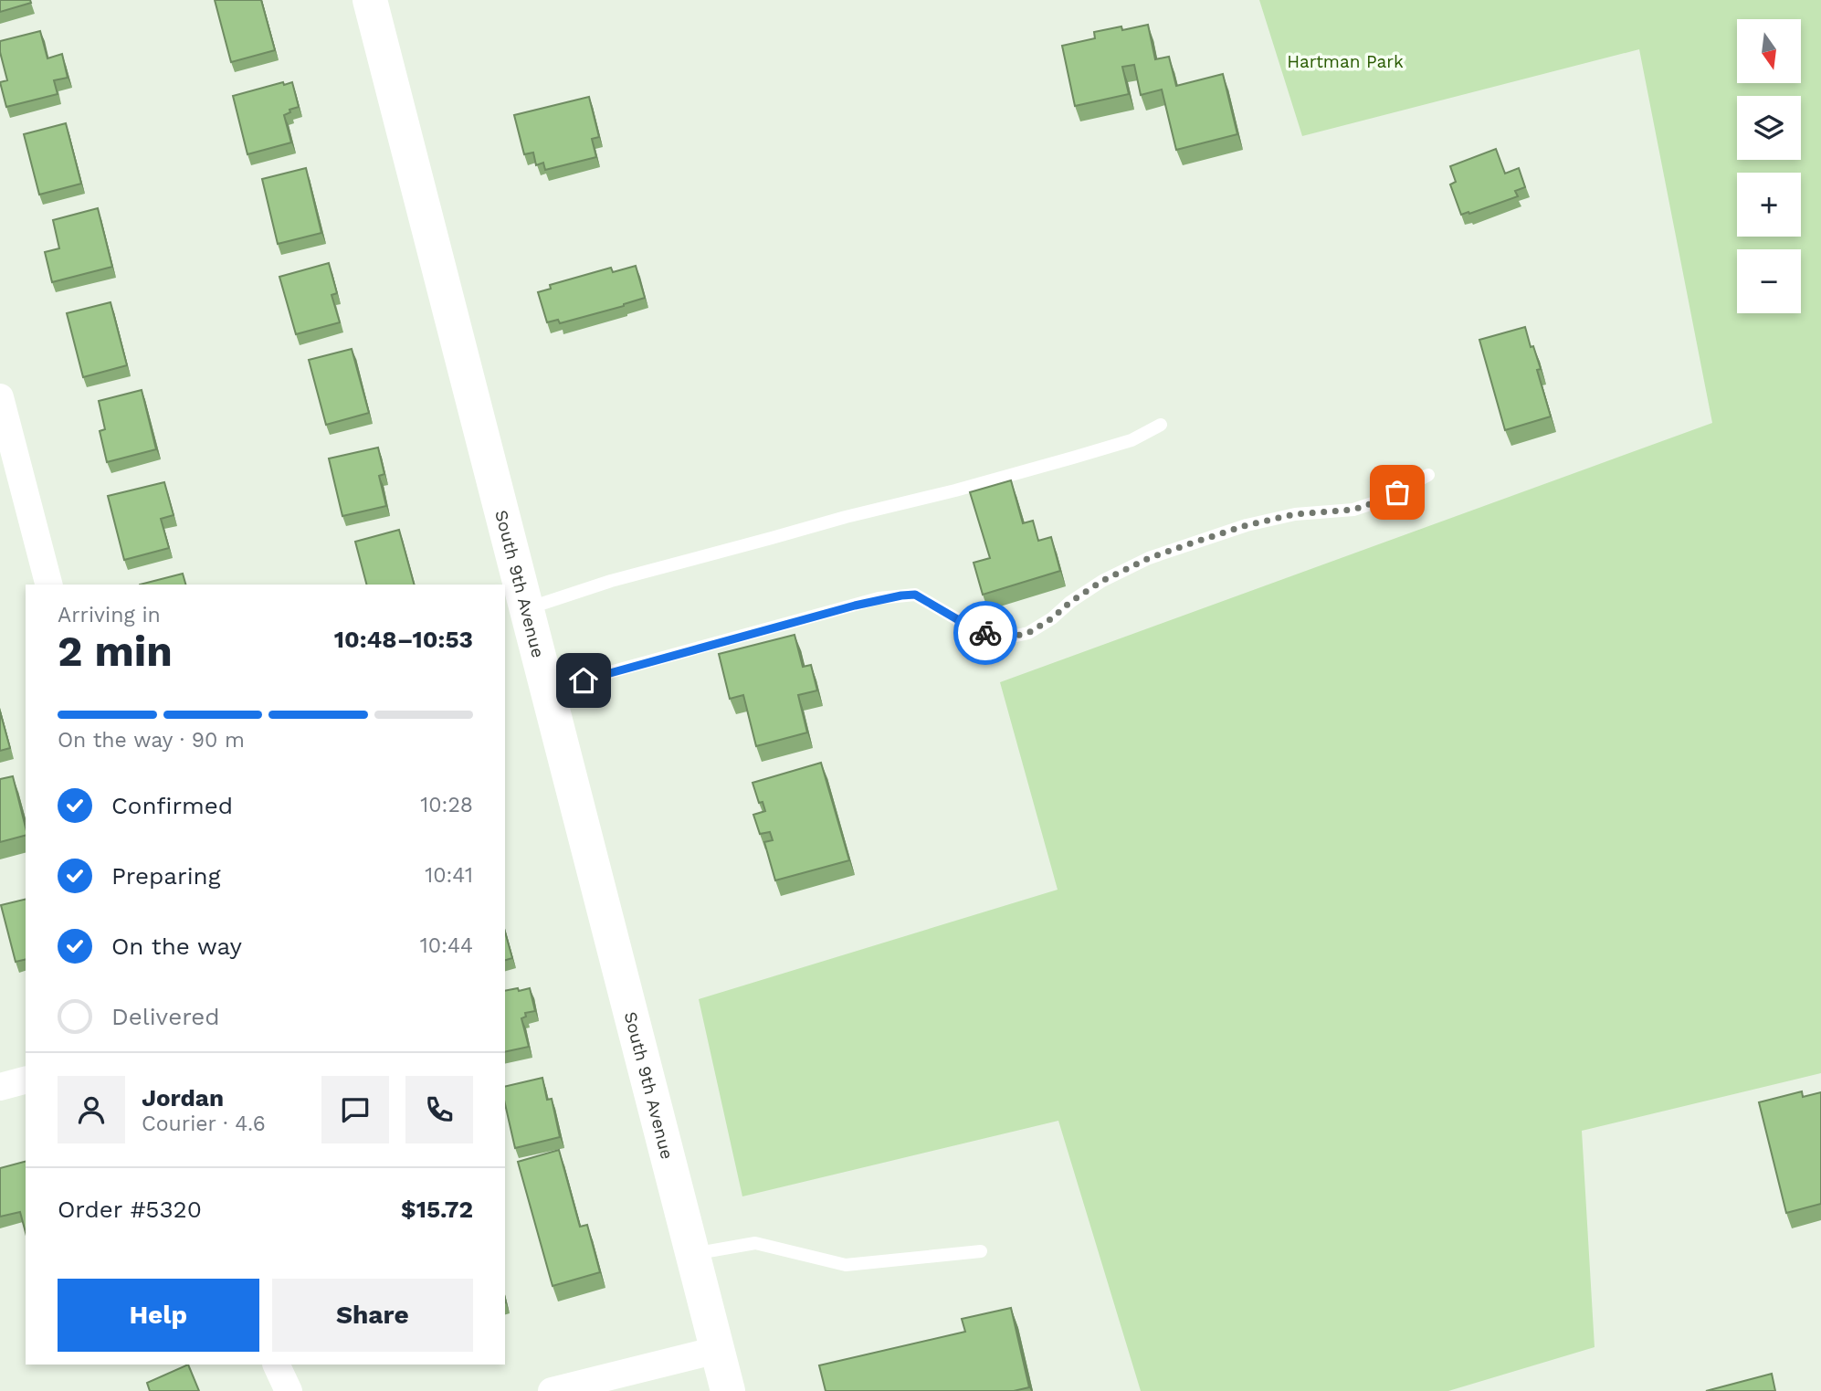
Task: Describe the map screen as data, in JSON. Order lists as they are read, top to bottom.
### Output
{
  "streets": {
    "street": ["South 9th Avenue"]
  },
  "parks": ["Hartman Park"],
  "north": "bottom",
  "page": {
    "map_buttons": ["+", "−"],
    "heading": ["2 min", "Arriving in", "10:48–10:53"],
    "panel": [
      "Jordan",
      "Courier · 4.6",
      "Order #5320",
      "$15.72"
    ],
    "bar": "On the way · 90 m",
    "list": [
      ["Confirmed", "10:28"],
      ["Preparing", "10:41"],
      ["On the way", "10:44"],
      "Delivered"
    ],
    "buttons": ["Help", "Share"]
  }
}
